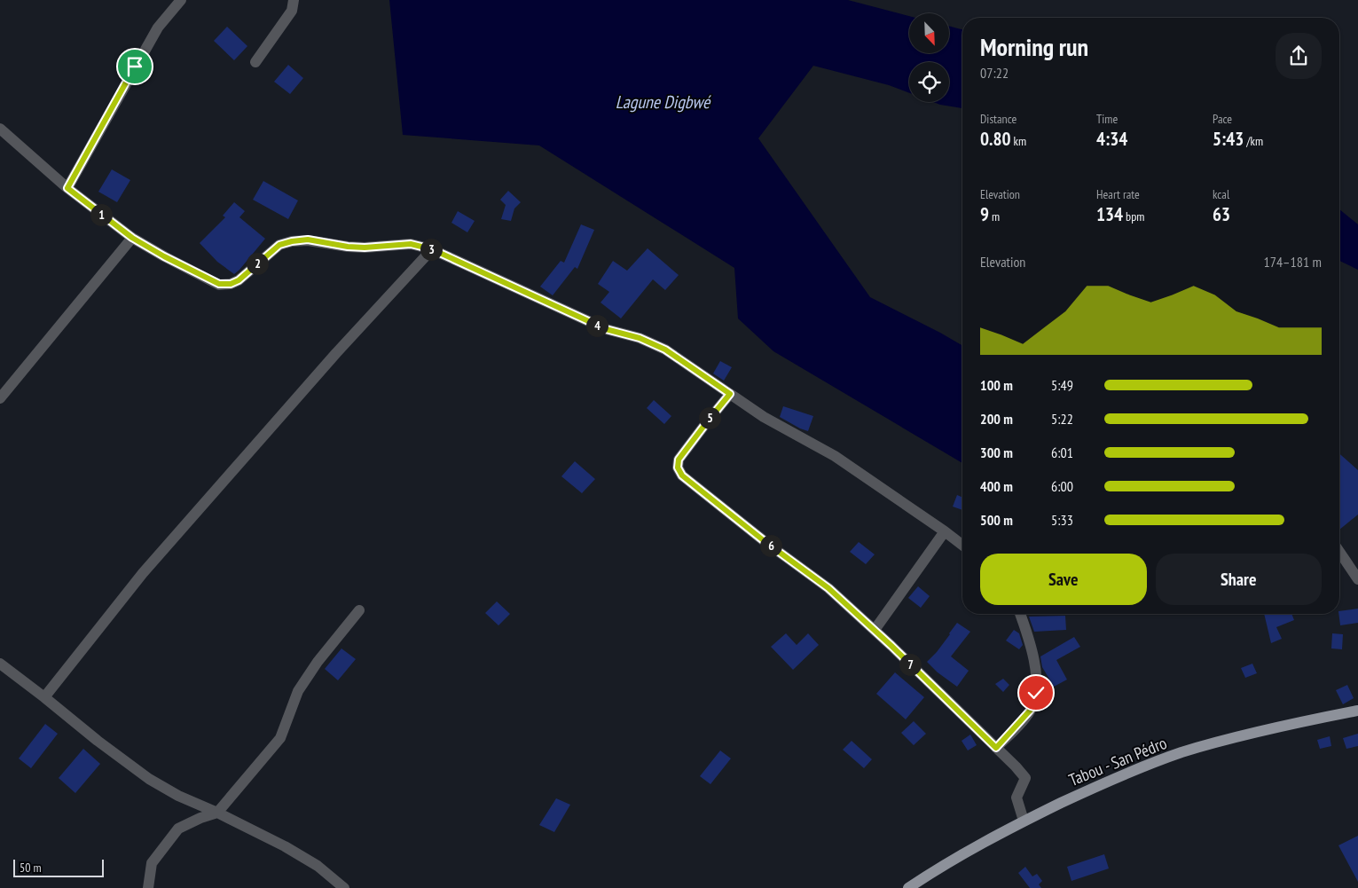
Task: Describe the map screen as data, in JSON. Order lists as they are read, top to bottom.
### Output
{
  "streets": {
    "main road": ["Tabou - San Pédro"]
  },
  "water": ["Lagune Digbwé"],
  "scale_bar": "50 m",
  "north": "bottom right",
  "page": {
    "heading": ["Morning run", "07:22"],
    "stats": [
      ["Distance", "0.80 km"],
      ["Time", "4:34"],
      ["Pace", "5:43 /km"],
      ["Elevation", "9 m"],
      ["Heart rate", "134 bpm"],
      ["kcal", "63"]
    ],
    "pins": [
      "1",
      "3",
      "2",
      "4",
      "5",
      "6",
      "7"
    ],
    "chart": ["Elevation", "174–181 m"],
    "list": [
      {
        "name": "100 m",
        "note": "5:49"
      },
      {
        "name": "200 m",
        "note": "5:22"
      },
      {
        "name": "300 m",
        "note": "6:01"
      },
      {
        "name": "400 m",
        "note": "6:00"
      },
      {
        "name": "500 m",
        "note": "5:33"
      }
    ],
    "buttons": ["Save", "Share"],
    "scale": "50 m"
  }
}
